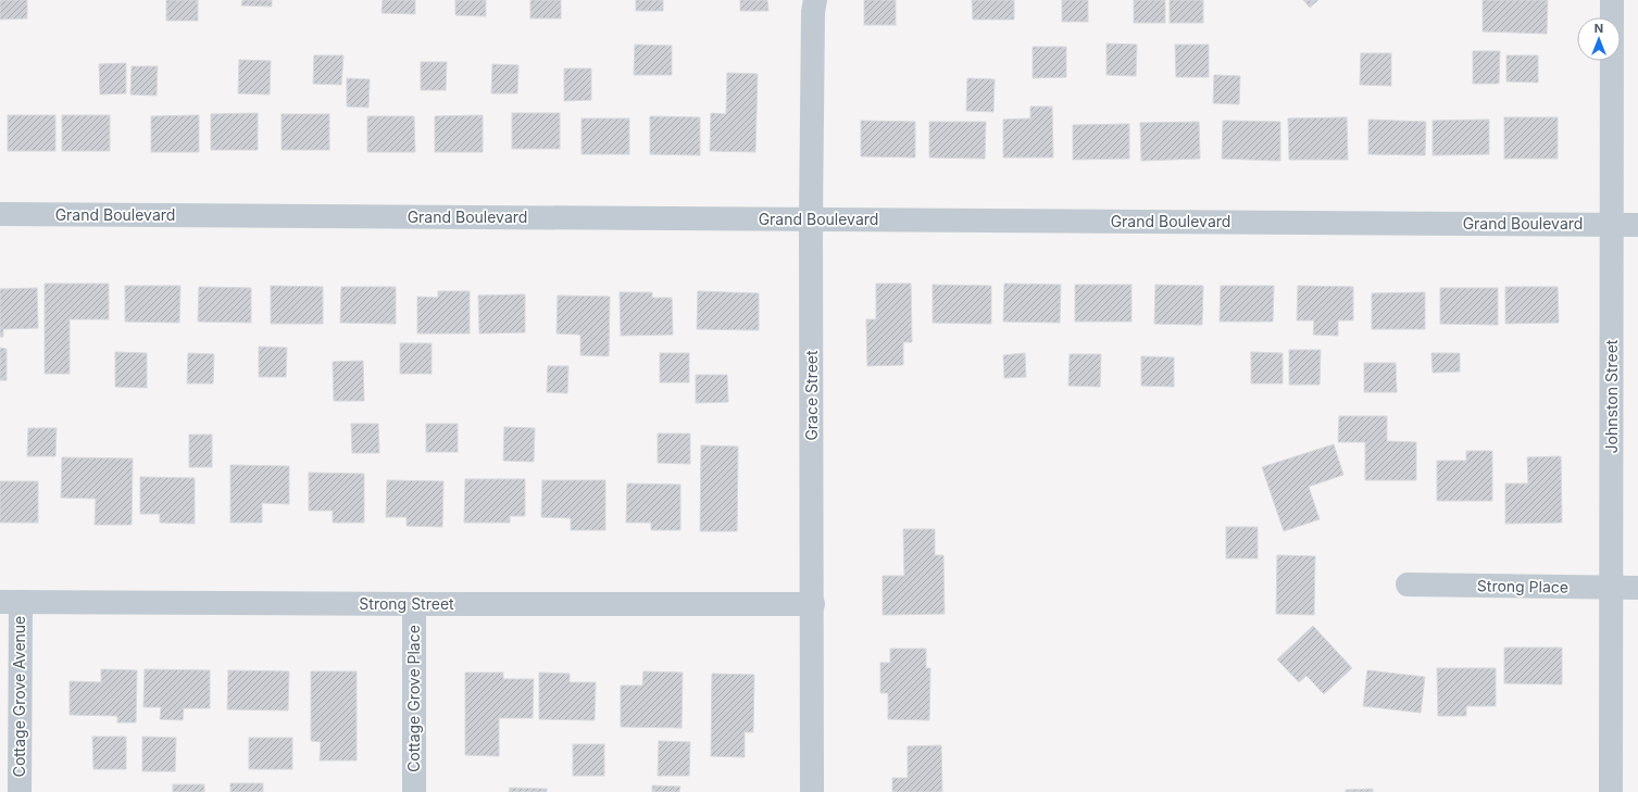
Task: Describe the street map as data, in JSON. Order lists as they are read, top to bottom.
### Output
{
  "streets": {
    "street": [
      "Grand Boulevard",
      "Grace Street",
      "Johnston Street",
      "Strong Place",
      "Strong Street",
      "Cottage Grove Avenue",
      "Cottage Grove Place"
    ]
  },
  "crossings": [
    ["Grand Boulevard", "Grace Street"],
    ["Grand Boulevard", "Johnston Street"],
    ["Grace Street", "Strong Street"],
    ["Johnston Street", "Strong Place"],
    ["Strong Street", "Cottage Grove Avenue"],
    ["Strong Street", "Cottage Grove Place"]
  ],
  "north": "top"
}
